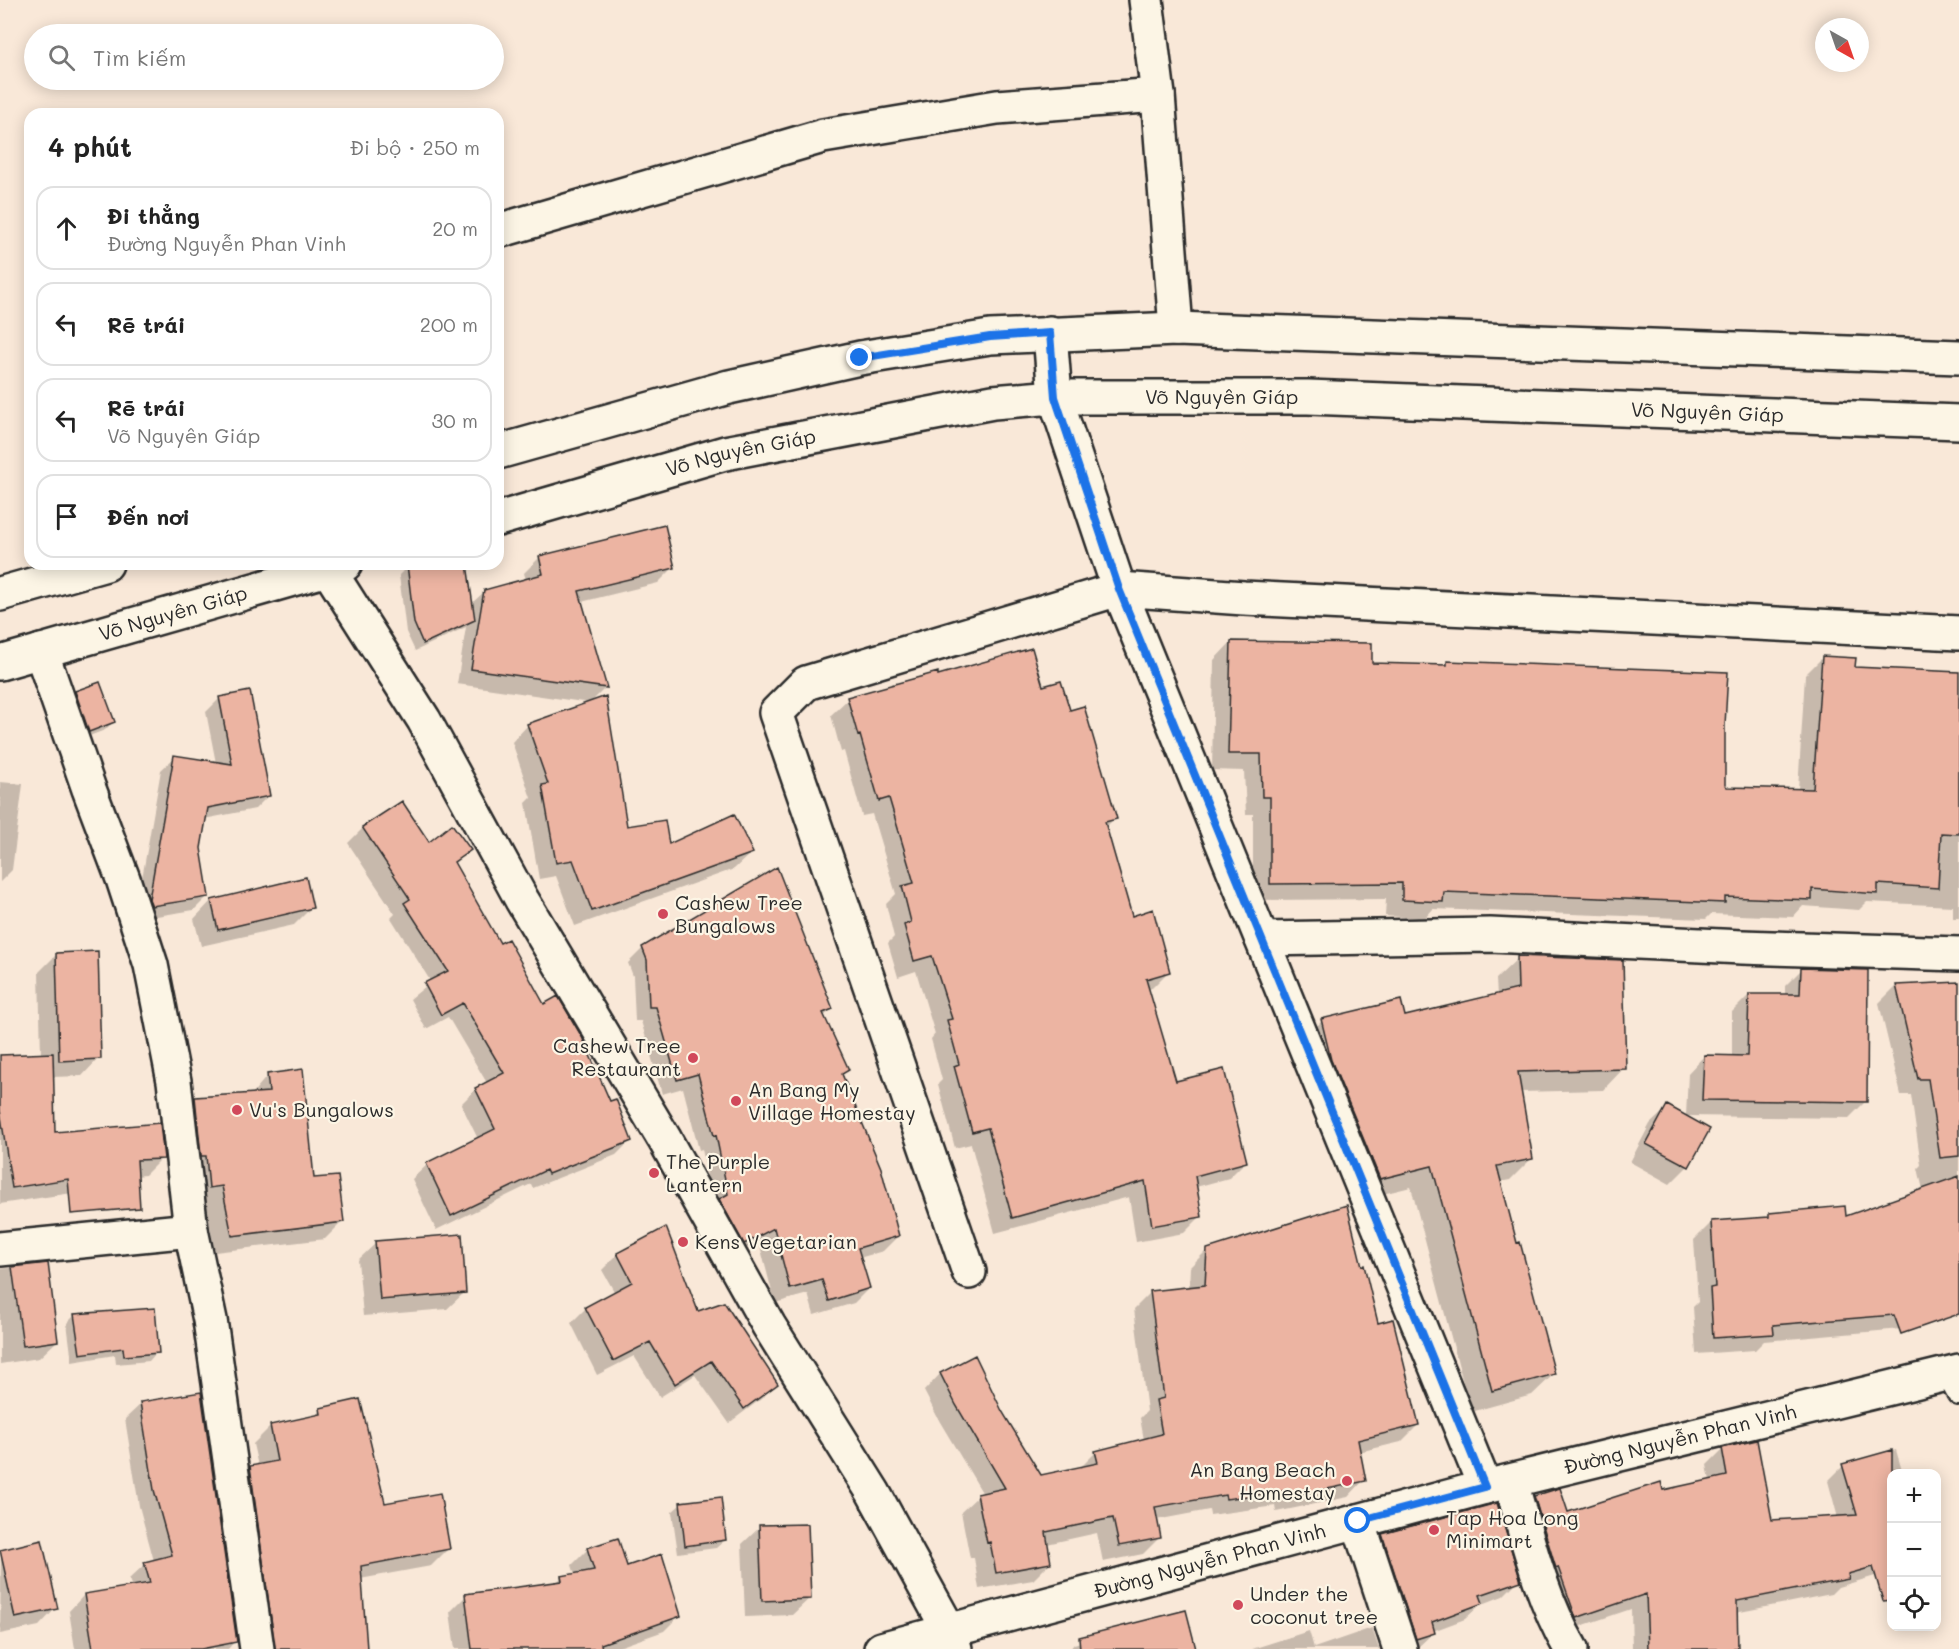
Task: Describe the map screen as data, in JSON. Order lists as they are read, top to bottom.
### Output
{
  "streets": {
    "street": ["Võ Nguyên Giáp", "Đường Nguyễn Phan Vinh"]
  },
  "places": [
    "Cashew Tree Bungalows",
    "Cashew Tree Restaurant",
    "An Bang My Village Homestay",
    "Vu's Bungalows",
    "The Purple Lantern",
    "Kens Vegetarian",
    "An Bang Beach Homestay",
    "Tap Hoa Long Minimart",
    "Under the coconut tree"
  ],
  "north": "bottom right",
  "page": {
    "search": "Tìm kiếm",
    "heading": ["4 phút", "Đi bộ · 250 m"],
    "list": [
      ["Đi thẳng", "Đường Nguyễn Phan Vinh", "20 m"],
      ["Rẽ trái", "200 m"],
      ["Rẽ trái", "Võ Nguyên Giáp", "30 m"],
      "Đến nơi"
    ],
    "map_buttons": ["+", "−"]
  }
}
